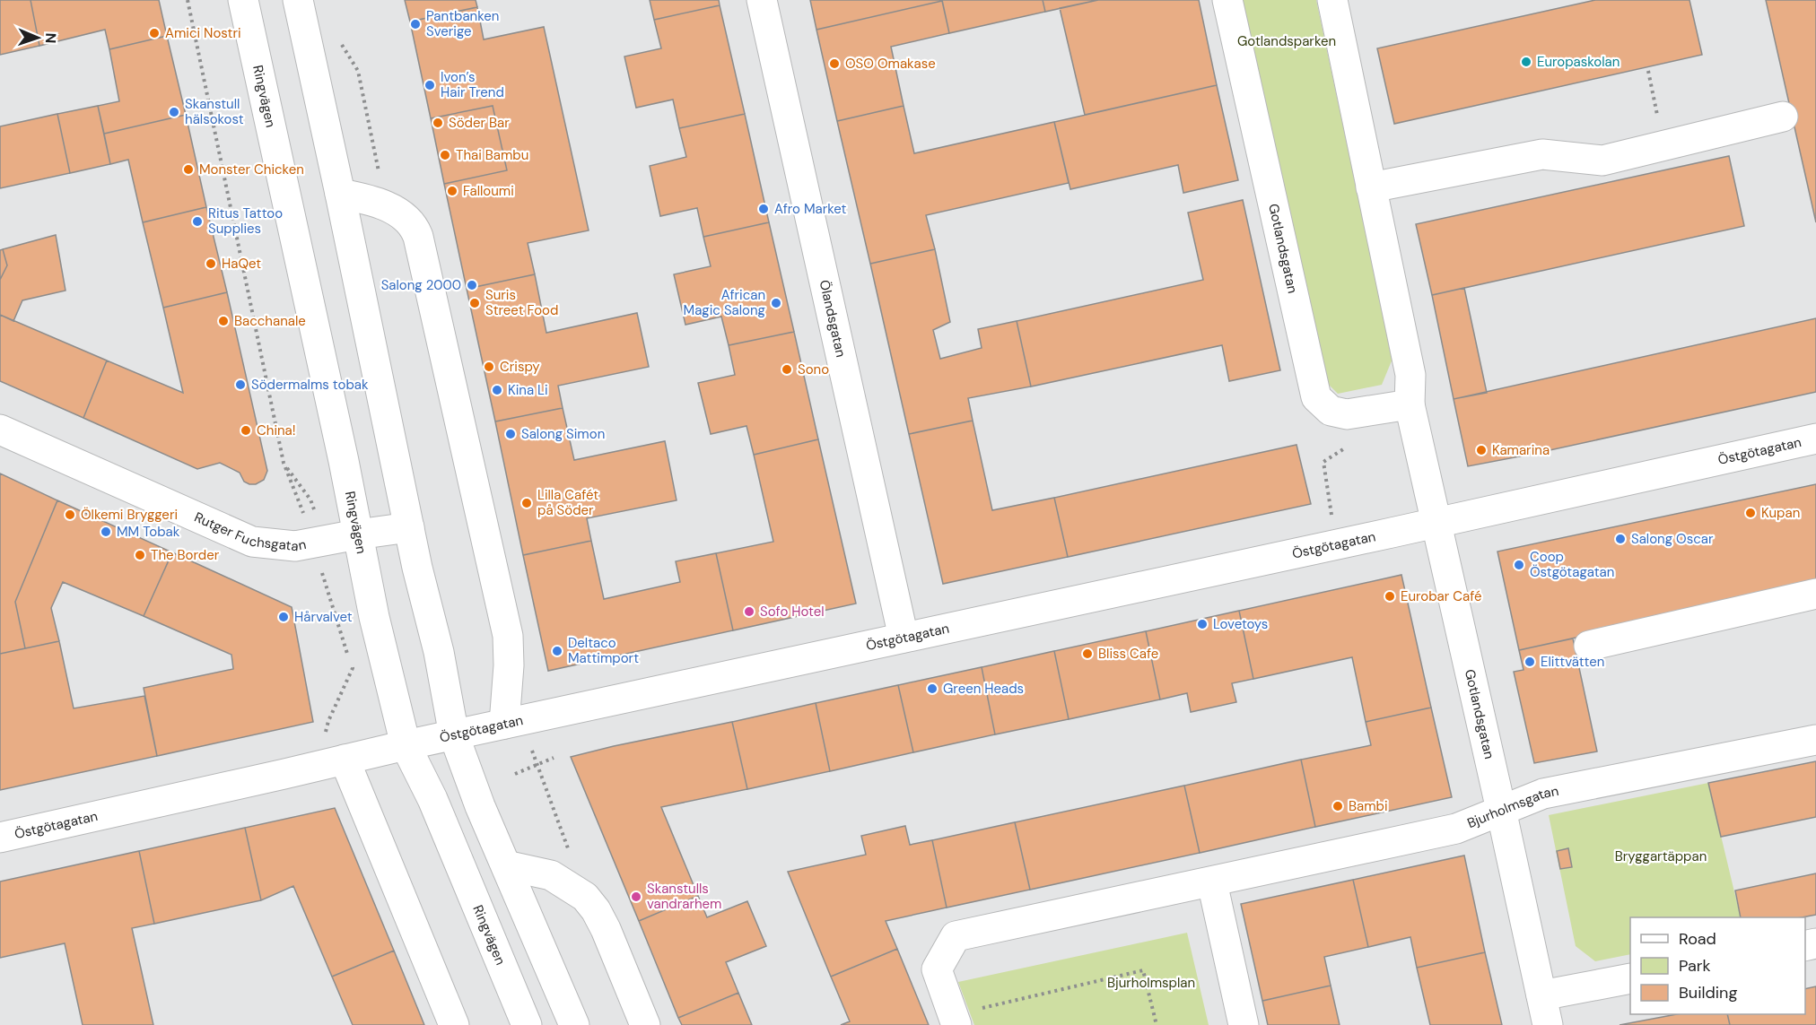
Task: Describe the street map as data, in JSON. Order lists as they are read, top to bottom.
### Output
{
  "streets": {
    "street": [
      "Ringvägen",
      "Gotlandsgatan",
      "Ölandsgatan",
      "Östgötagatan",
      "Rutger Fuchsgatan",
      "Bjurholmsgatan"
    ]
  },
  "crossings": [
    ["Ringvägen", "Östgötagatan"],
    ["Ringvägen", "Rutger Fuchsgatan"],
    ["Gotlandsgatan", "Östgötagatan"],
    ["Gotlandsgatan", "Bjurholmsgatan"],
    ["Ölandsgatan", "Östgötagatan"]
  ],
  "parks": ["Gotlandsparken", "Bryggartäppan", "Bjurholmsplan"],
  "places": [
    "Pantbanken Sverige",
    "Amici Nostri",
    "Europaskolan",
    "OSO Omakase",
    "Ivon’s Hair Trend",
    "Skanstull hälsokost",
    "Söder Bar",
    "Thai Bambu",
    "Monster Chicken",
    "Falloumi",
    "Afro Market",
    "Ritus Tattoo Supplies",
    "HaQet",
    "Salong 2000",
    "Suris Street Food",
    "African Magic Salong",
    "Bacchanale",
    "Crispy",
    "Sono",
    "Södermalms tobak",
    "Kina Li",
    "China!",
    "Salong Simon",
    "Kamarina",
    "Lilla Cafét på Söder",
    "Kupan",
    "Ölkemi Bryggeri",
    "MM Tobak",
    "Salong Oscar",
    "The Border",
    "Coop Östgötagatan",
    "Eurobar Café",
    "Sofo Hotel",
    "Hårvalvet",
    "Lovetoys",
    "Deltaco Mattimport",
    "Bliss Cafe",
    "Elittvätten",
    "Green Heads",
    "Bambi",
    "Skanstulls vandrarhem"
  ],
  "legend": ["Road", "Park", "Building"],
  "north": "right"
}
